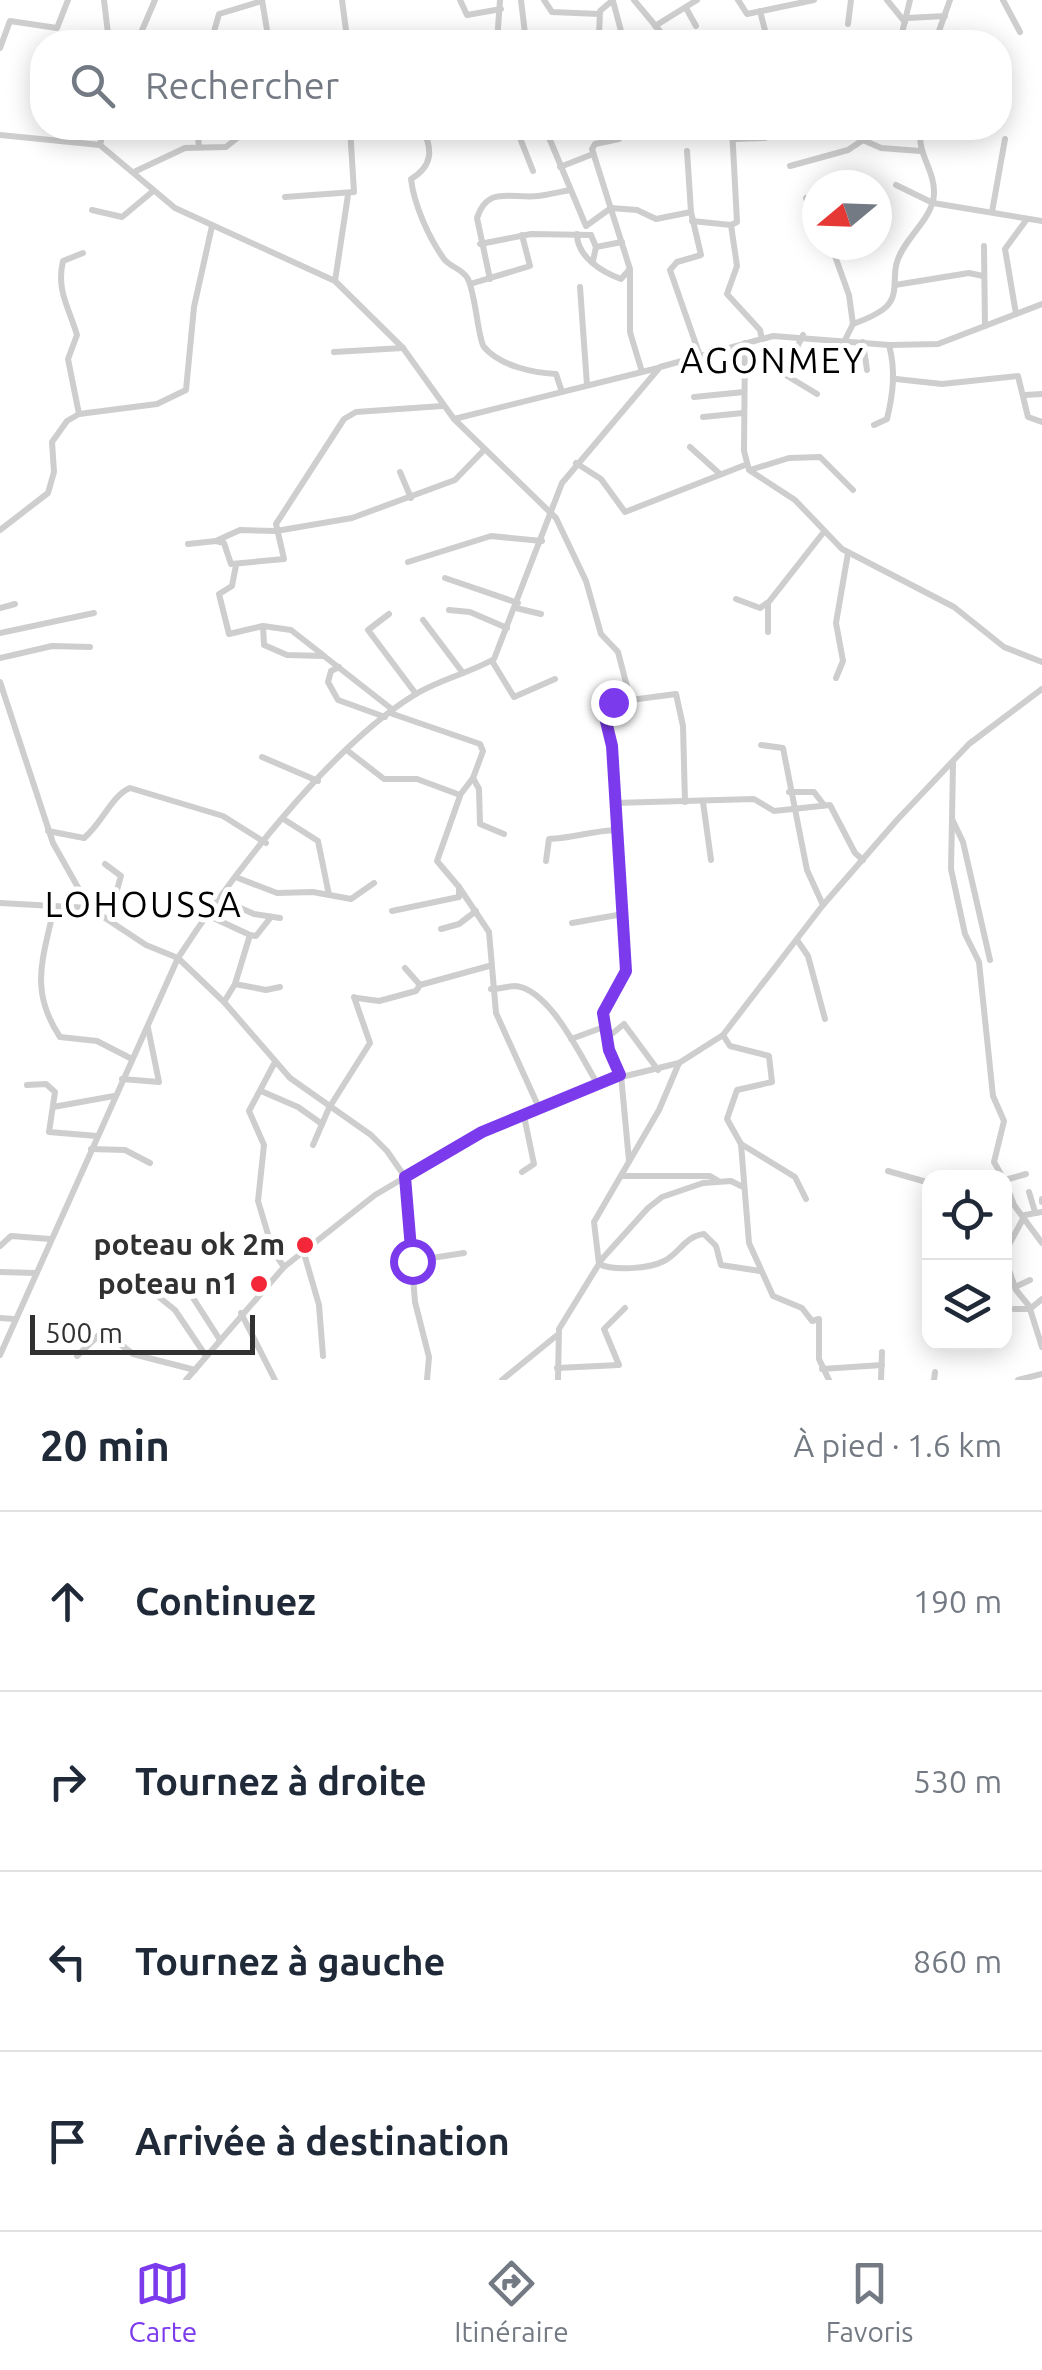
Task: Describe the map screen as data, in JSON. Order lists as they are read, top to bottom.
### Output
{
  "districts": ["AGONMEY", "LOHOUSSA"],
  "places": ["poteau ok 2m", "poteau n1"],
  "scale_bar": "500 m",
  "north": "left",
  "page": {
    "search": "Rechercher",
    "scale": "500 m",
    "heading": ["20 min", "À pied · 1.6 km"],
    "list": [
      ["Continuez", "190 m"],
      ["Tournez à droite", "530 m"],
      ["Tournez à gauche", "860 m"],
      "Arrivée à destination"
    ],
    "nav": ["Carte", "Itinéraire", "Favoris"]
  }
}
